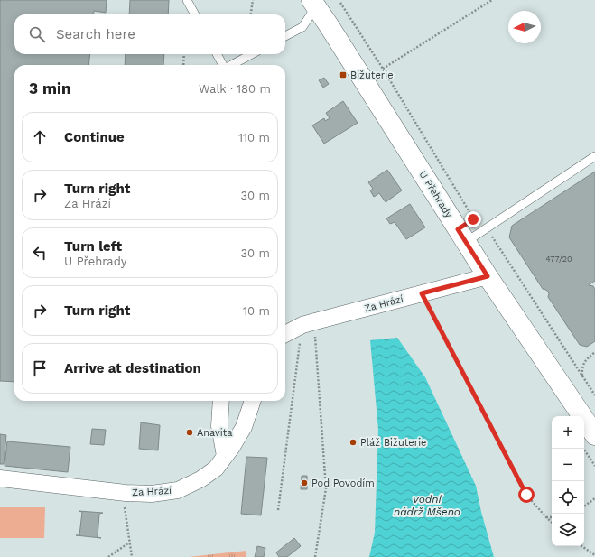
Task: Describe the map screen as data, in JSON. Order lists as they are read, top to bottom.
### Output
{
  "streets": {
    "street": ["U Přehrady", "Za Hrází"]
  },
  "crossings": [
    ["U Přehrady", "Za Hrází"]
  ],
  "water": ["vodní nádrž Mšeno"],
  "places": {
    "transit": ["Bižuterie"],
    "other": ["Anavita", "Pláž Bižuterie", "Pod Povodím"]
  },
  "house_numbers": ["477/20"],
  "north": "left",
  "page": {
    "search": "Search here",
    "heading": ["3 min", "Walk · 180 m"],
    "list": [
      ["Continue", "110 m"],
      ["Turn right", "Za Hrází", "30 m"],
      ["Turn left", "U Přehrady", "30 m"],
      ["Turn right", "10 m"],
      "Arrive at destination"
    ],
    "map_buttons": ["+", "−"]
  }
}
